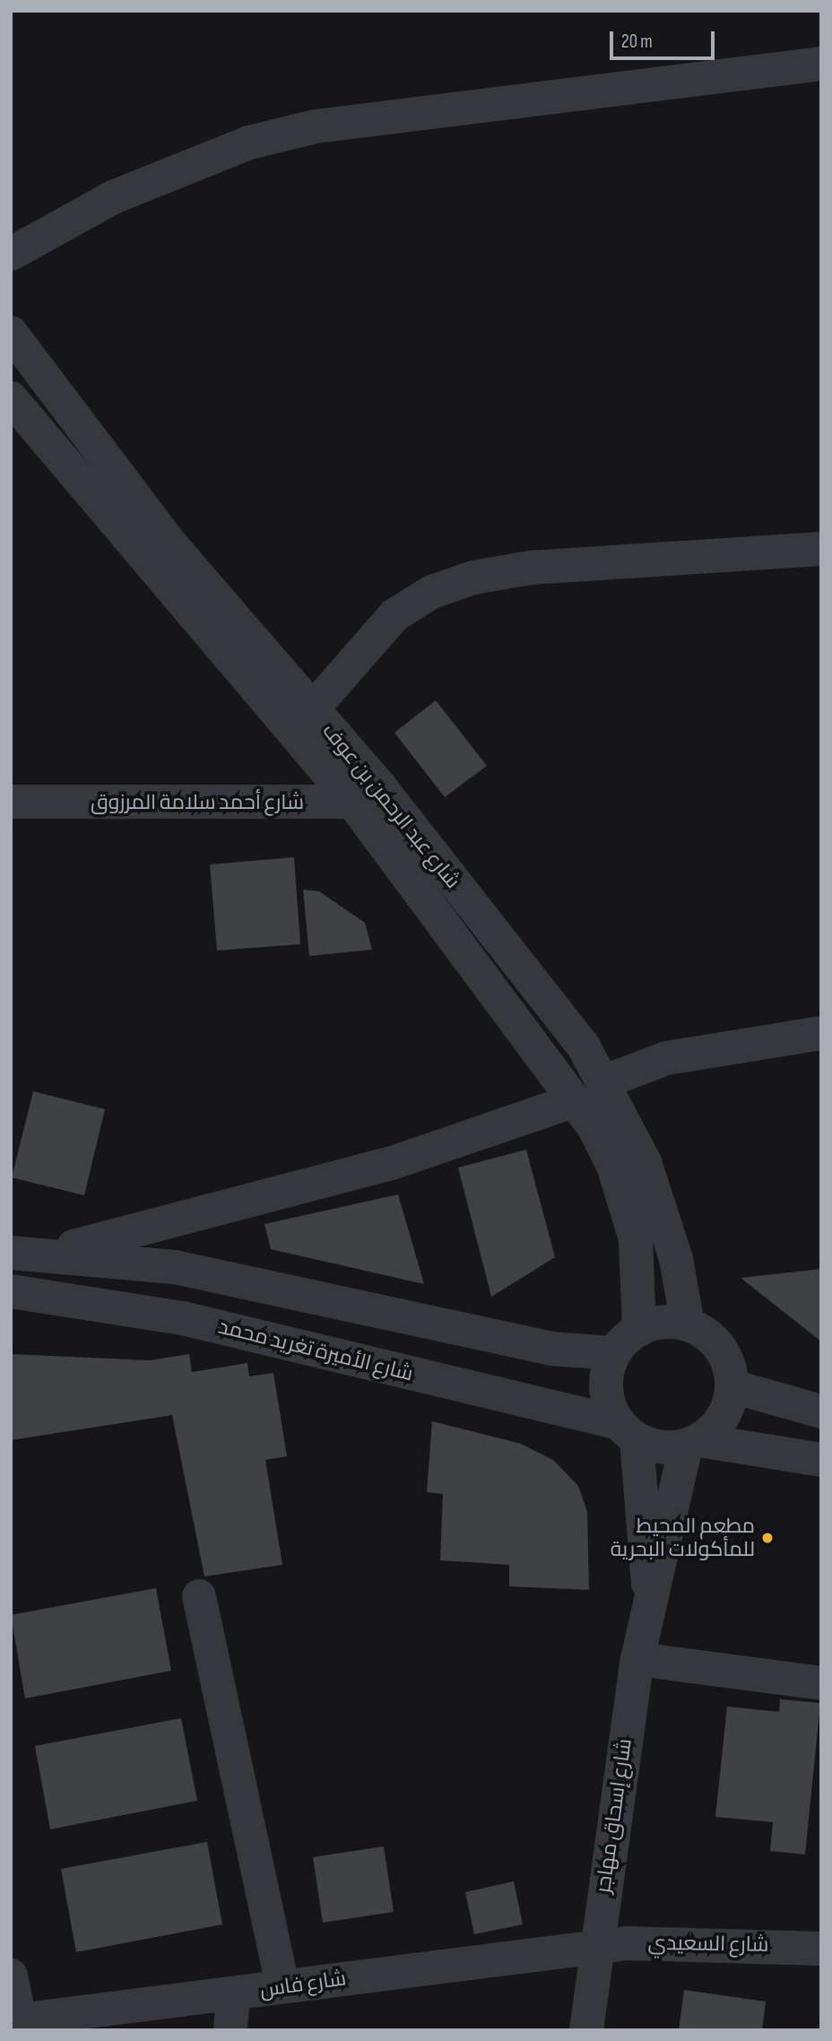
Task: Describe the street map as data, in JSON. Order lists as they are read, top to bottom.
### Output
{
  "streets": {
    "street": [
      "شارع أحمد سلامة المرزوق",
      "شارع عبد الرحمن بن عوف",
      "شارع الأميرة تغريد محمد",
      "شارع إسحاق مهاجر",
      "شارع السعيدي",
      "شارع فاس"
    ]
  },
  "crossings": [
    ["شارع أحمد سلامة المرزوق", "شارع عبد الرحمن بن عوف"],
    ["شارع عبد الرحمن بن عوف", "شارع الأميرة تغريد محمد"],
    ["شارع عبد الرحمن بن عوف", "شارع إسحاق مهاجر"],
    ["شارع الأميرة تغريد محمد", "شارع إسحاق مهاجر"],
    ["شارع إسحاق مهاجر", "شارع السعيدي"],
    ["شارع إسحاق مهاجر", "شارع فاس"],
    ["شارع السعيدي", "شارع فاس"]
  ],
  "places": ["مطعم المحيط للمأكولات البحرية"],
  "scale_bar": "20 m"
}
